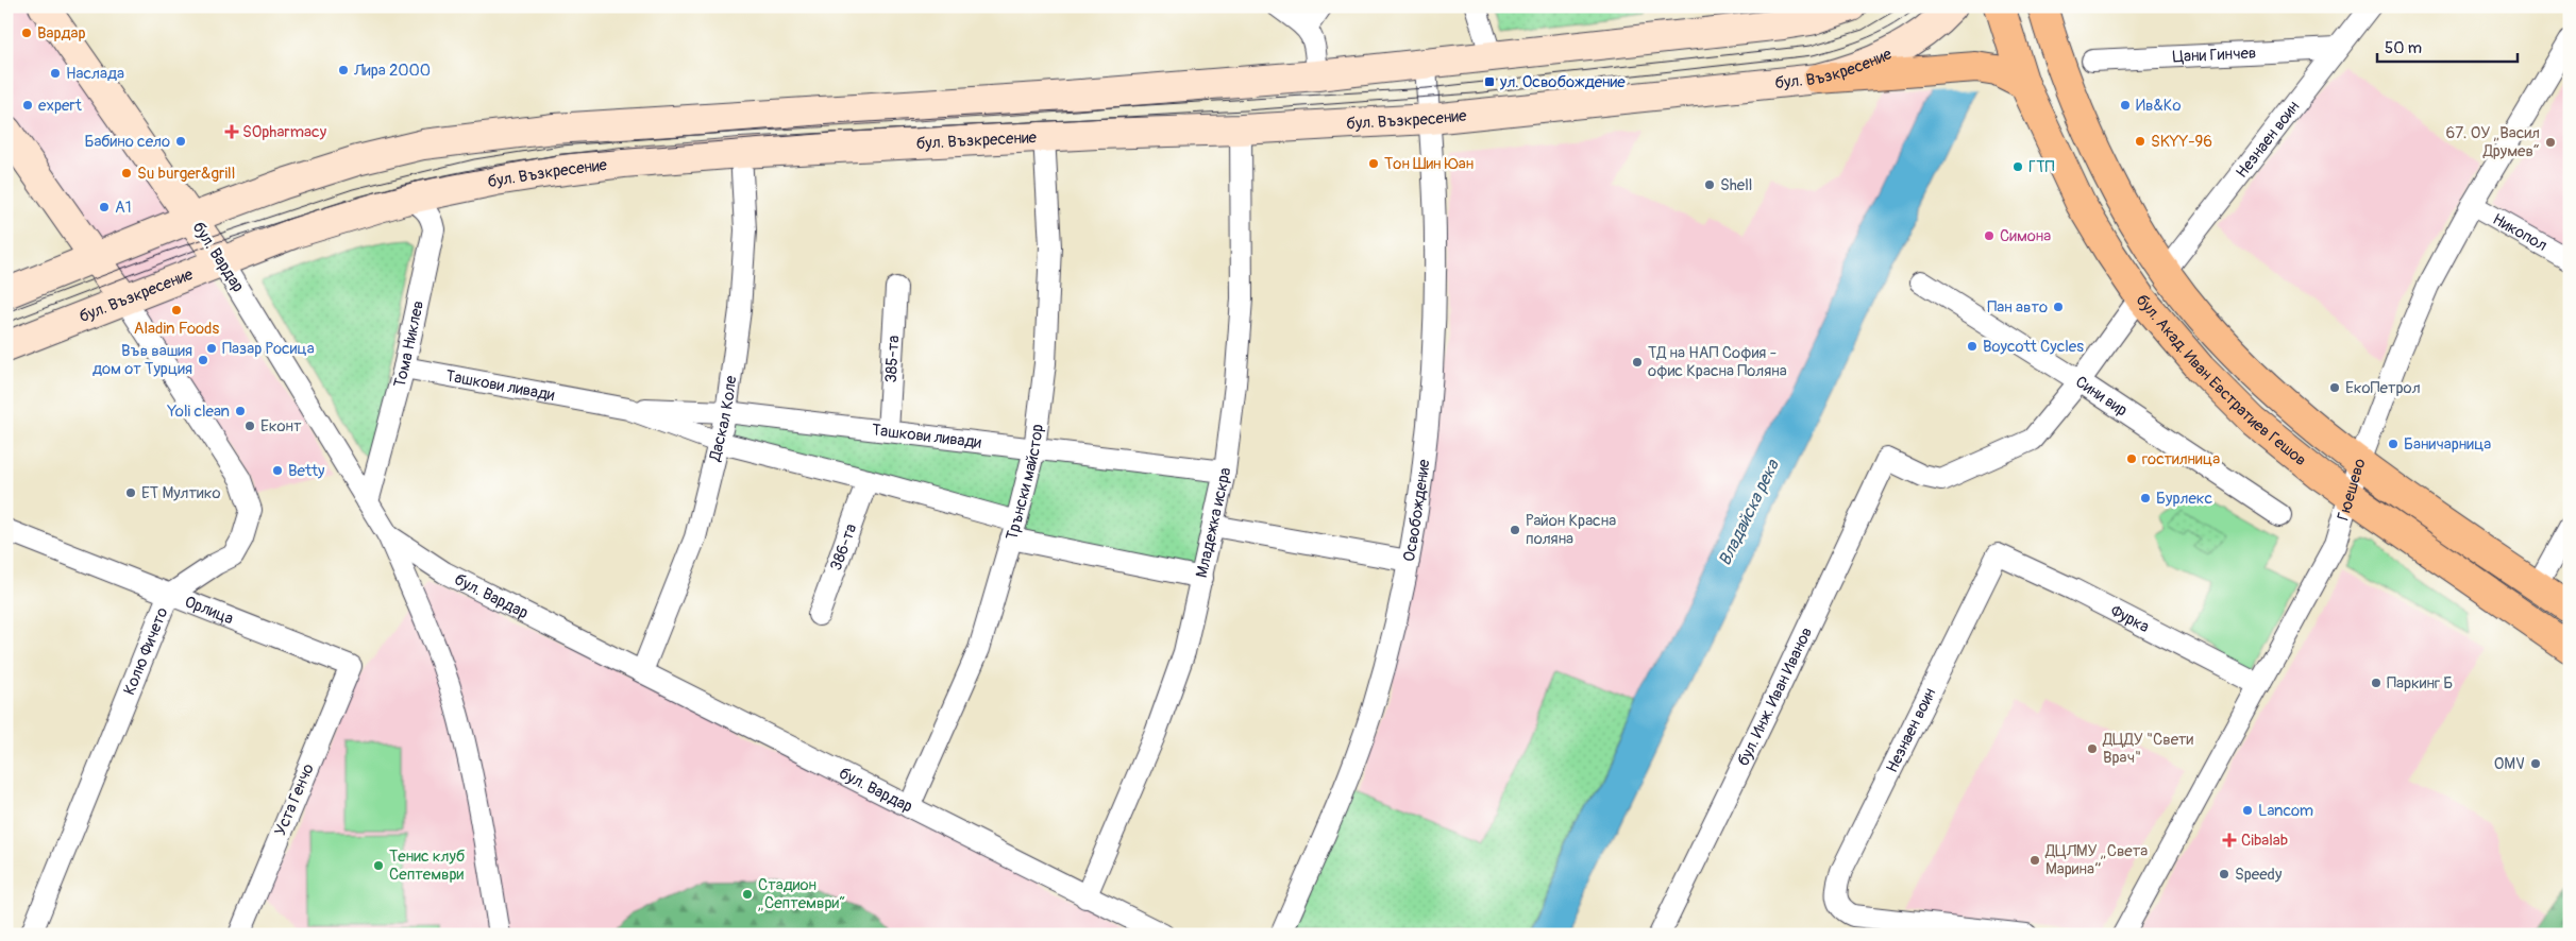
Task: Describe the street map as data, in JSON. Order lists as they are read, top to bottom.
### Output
{
  "streets": {
    "main road": ["бул. Възкресение", "бул. Вардар", "бул. Акад. Иван Евстратиев Гешов"],
    "street": [
      "Цани Гинчев",
      "Незнаен воин",
      "Никопол",
      "Тома Никлев",
      "385-та",
      "Ташкови ливади",
      "Сини вир",
      "Даскал Коле",
      "Трънски майстор",
      "Гюешево",
      "Освобождение",
      "Младежка искра",
      "386-та",
      "Орлица",
      "Фурка",
      "Колю Фичето",
      "бул. Инж. Иван Иванов",
      "Уста Генчо"
    ]
  },
  "crossings": [
    ["Цани Гинчев", "Незнаен воин"],
    ["бул. Възкресение", "бул. Вардар"],
    ["бул. Възкресение", "Тома Никлев"],
    ["бул. Възкресение", "Даскал Коле"],
    ["бул. Възкресение", "Трънски майстор"],
    ["бул. Възкресение", "Освобождение"],
    ["бул. Възкресение", "Младежка искра"],
    ["бул. Възкресение", "Колю Фичето"],
    ["Незнаен воин", "бул. Акад. Иван Евстратиев Гешов"],
    ["Незнаен воин", "Фурка"],
    ["Никопол", "Гюешево"],
    ["бул. Вардар", "Тома Никлев"],
    ["бул. Вардар", "Даскал Коле"],
    ["бул. Вардар", "Трънски майстор"],
    ["бул. Вардар", "Младежка искра"],
    ["Тома Никлев", "Ташкови ливади"],
    ["385-та", "Ташкови ливади"],
    ["бул. Акад. Иван Евстратиев Гешов", "Гюешево"],
    ["Ташкови ливади", "Даскал Коле"],
    ["Ташкови ливади", "Трънски майстор"],
    ["Ташкови ливади", "Младежка искра"],
    ["Ташкови ливади", "386-та"],
    ["Сини вир", "бул. Инж. Иван Иванов"],
    ["Гюешево", "Фурка"],
    ["Орлица", "Колю Фичето"],
    ["Орлица", "Уста Генчо"]
  ],
  "water": ["Владайска река"],
  "places": {
    "other": [
      "Вардар",
      "Лира 2000",
      "Наслада",
      "expert",
      "Ив&Ко",
      "Бабино село",
      "SKYY-96",
      "67. ОУ „Васил Друмев“",
      "Тон Шин Юан",
      "ГТП",
      "Su burger&grill",
      "Shell",
      "A1",
      "Симона",
      "Пан авто",
      "Aladin Foods",
      "Boycott Cycles",
      "Пазар Росица",
      "Във вашия дом от Турция",
      "ТД на НАП София - офис Красна Поляна",
      "ЕкоПетрол",
      "Yoli clean",
      "Еконт",
      "Баничарница",
      "гостилница",
      "Betty",
      "ЕТ Мултико",
      "Бурлекс",
      "Район Красна поляна",
      "Паркинг Б",
      "ДЦДУ \"Свети Врач\"",
      "OMV",
      "Lancom",
      "ДЦЛМУ „Света Марина”",
      "Тенис клуб Септември",
      "Speedy",
      "Стадион „Септември“"
    ],
    "transit": ["ул. Освобождение"],
    "health": ["SOpharmacy", "Cibalab"]
  },
  "scale_bar": "50 m"
}
